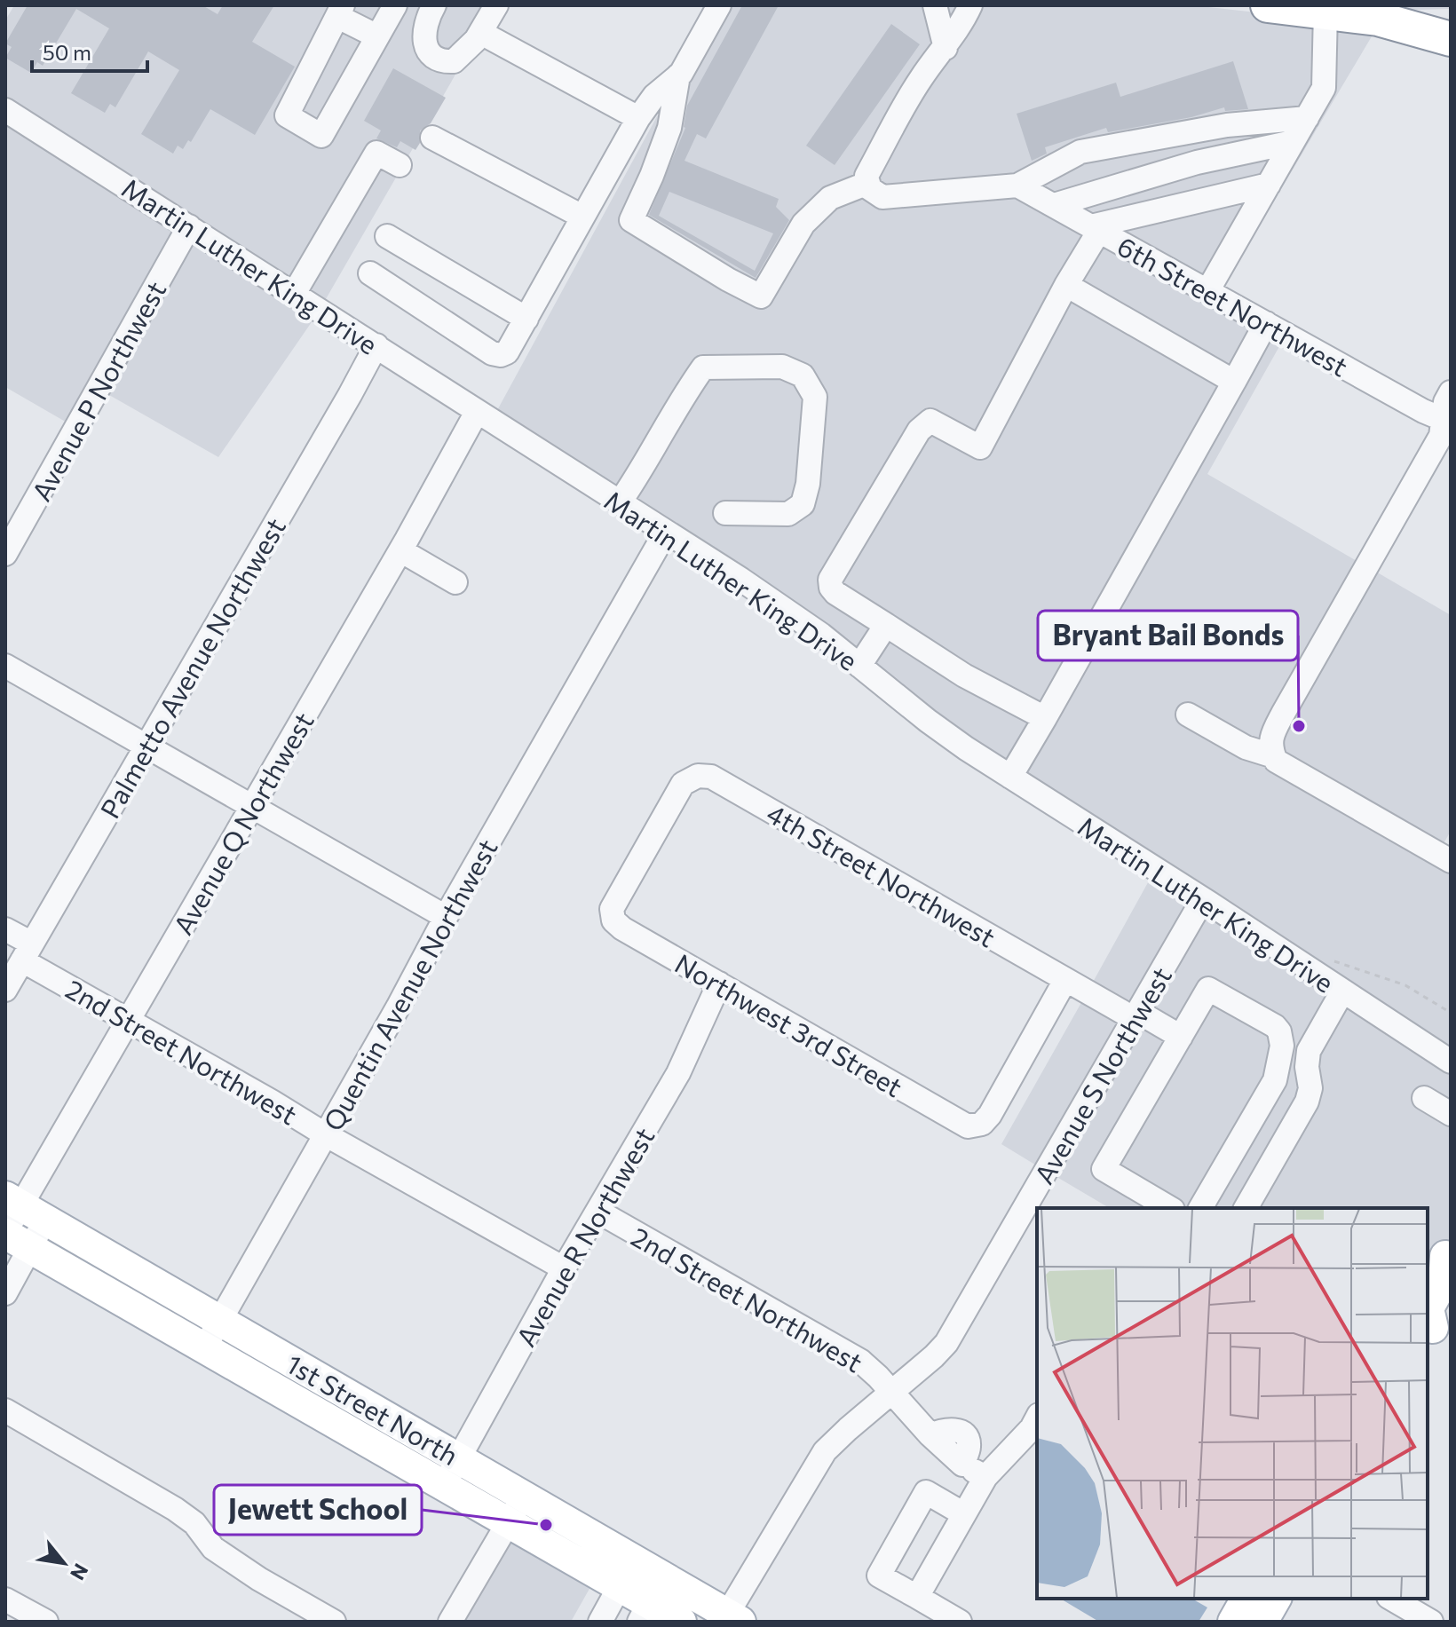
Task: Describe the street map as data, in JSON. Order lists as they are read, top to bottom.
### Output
{
  "streets": {
    "main road": ["1st Street North"],
    "street": [
      "Martin Luther King Drive",
      "6th Street Northwest",
      "Avenue P Northwest",
      "Palmetto Avenue Northwest",
      "Avenue Q Northwest",
      "4th Street Northwest",
      "Quentin Avenue Northwest",
      "Northwest 3rd Street",
      "2nd Street Northwest",
      "Avenue S Northwest",
      "Avenue R Northwest"
    ]
  },
  "crossings": [
    ["Martin Luther King Drive", "Avenue P Northwest"],
    ["Martin Luther King Drive", "Palmetto Avenue Northwest"],
    ["Martin Luther King Drive", "Avenue Q Northwest"],
    ["Martin Luther King Drive", "Quentin Avenue Northwest"],
    ["Martin Luther King Drive", "Avenue S Northwest"],
    ["Palmetto Avenue Northwest", "2nd Street Northwest"],
    ["Avenue Q Northwest", "2nd Street Northwest"],
    ["Avenue Q Northwest", "1st Street North"],
    ["4th Street Northwest", "Northwest 3rd Street"],
    ["4th Street Northwest", "Avenue S Northwest"],
    ["Quentin Avenue Northwest", "2nd Street Northwest"],
    ["Quentin Avenue Northwest", "1st Street North"],
    ["Northwest 3rd Street", "Avenue R Northwest"],
    ["2nd Street Northwest", "Avenue S Northwest"],
    ["2nd Street Northwest", "Avenue R Northwest"],
    ["Avenue S Northwest", "1st Street North"],
    ["Avenue R Northwest", "1st Street North"]
  ],
  "places": ["Bryant Bail Bonds", "Jewett School"],
  "scale_bar": "50 m",
  "north": "bottom right"
}
